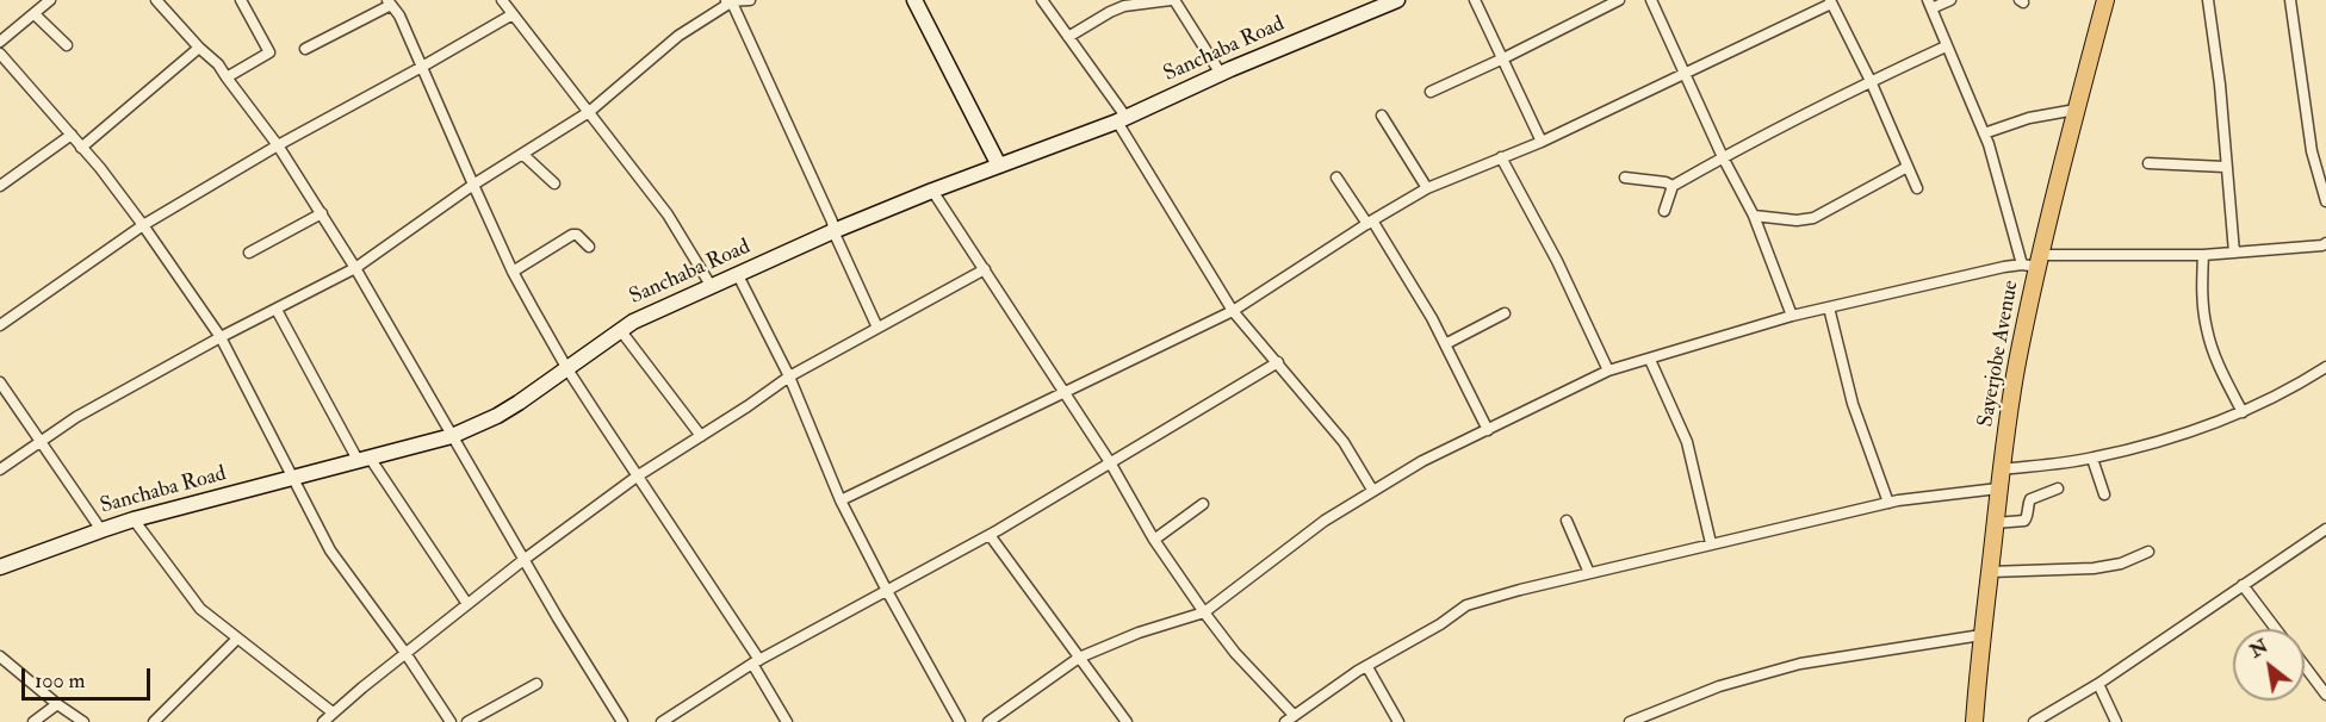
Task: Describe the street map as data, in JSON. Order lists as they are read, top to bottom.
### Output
{
  "streets": {
    "main road": ["Sayerjobe Avenue"],
    "street": ["Sanchaba Road"]
  },
  "scale_bar": "100 m",
  "north": "top left"
}
